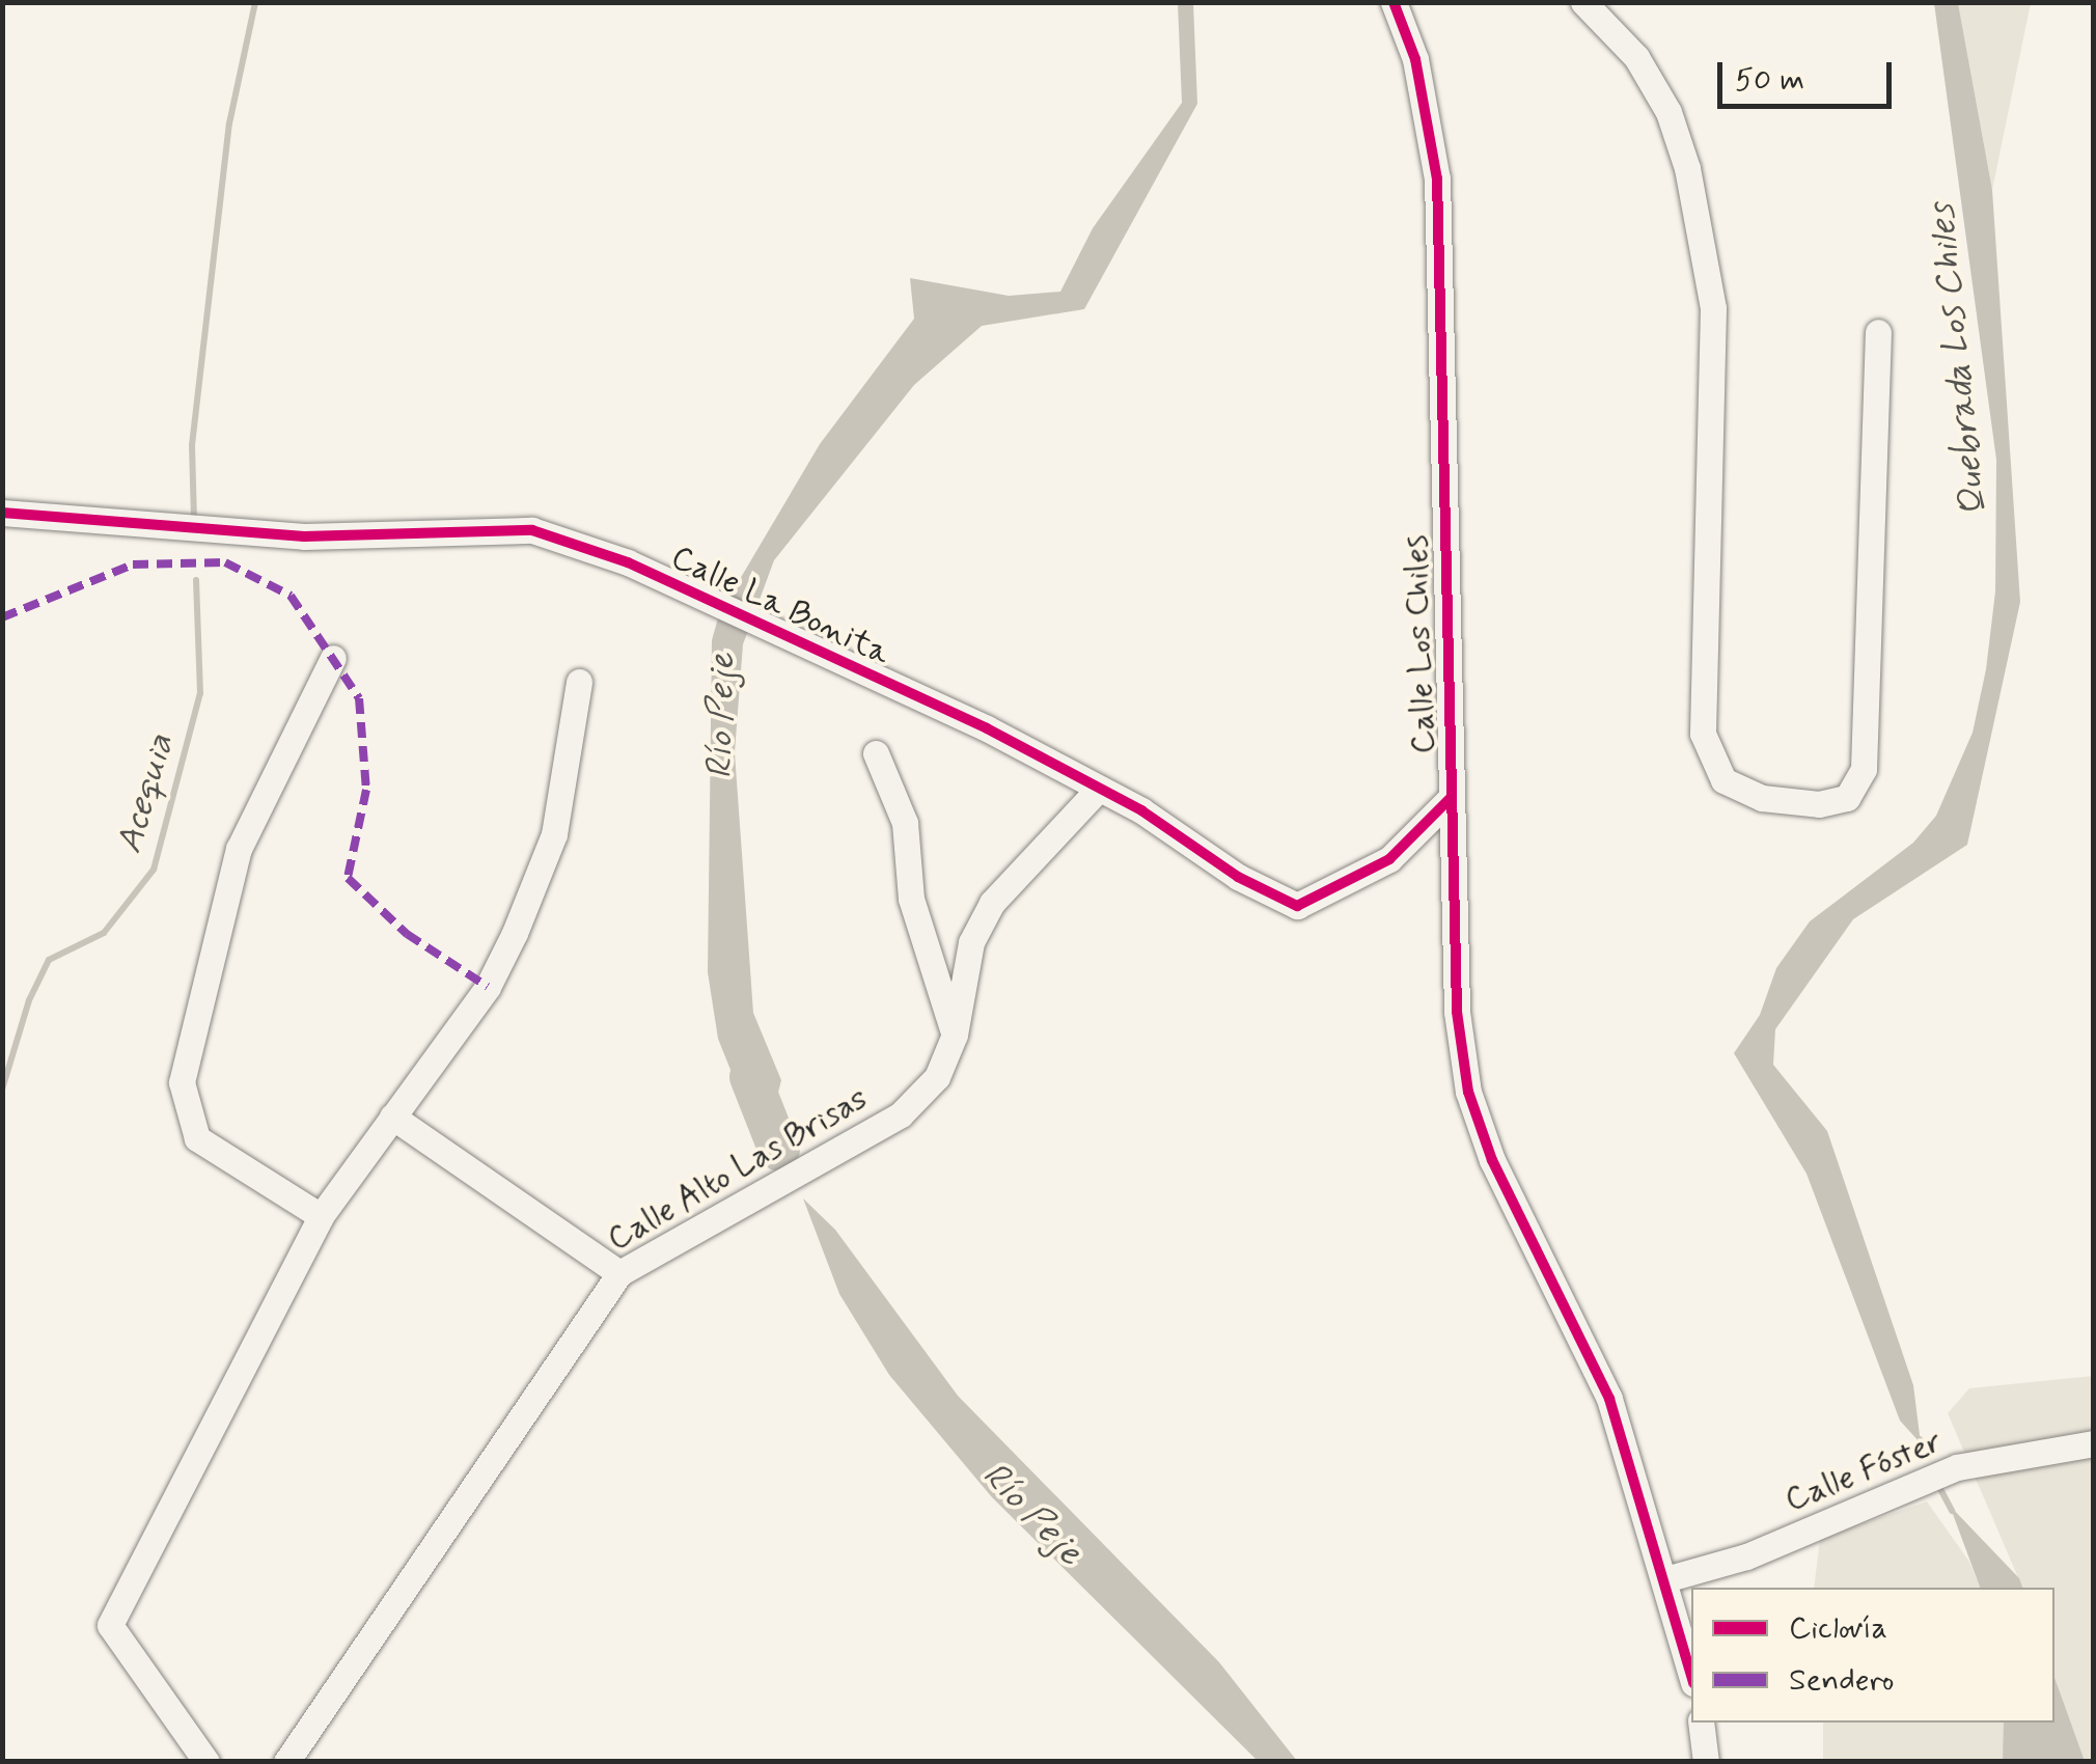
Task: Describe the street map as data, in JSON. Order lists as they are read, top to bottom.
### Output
{
  "streets": {
    "street": [
      "Calle La Bonita",
      "Calle Los Chiles",
      "Calle Alto Las Brisas",
      "Calle Fóster"
    ]
  },
  "crossings": [
    ["Calle La Bonita", "Calle Los Chiles"],
    ["Calle La Bonita", "Calle Alto Las Brisas"],
    ["Calle Los Chiles", "Calle Fóster"]
  ],
  "water": ["Quebrada Los Chiles", "Río Peje", "Acequia"],
  "legend": ["Ciclovía", "Sendero"],
  "scale_bar": "50 m"
}
